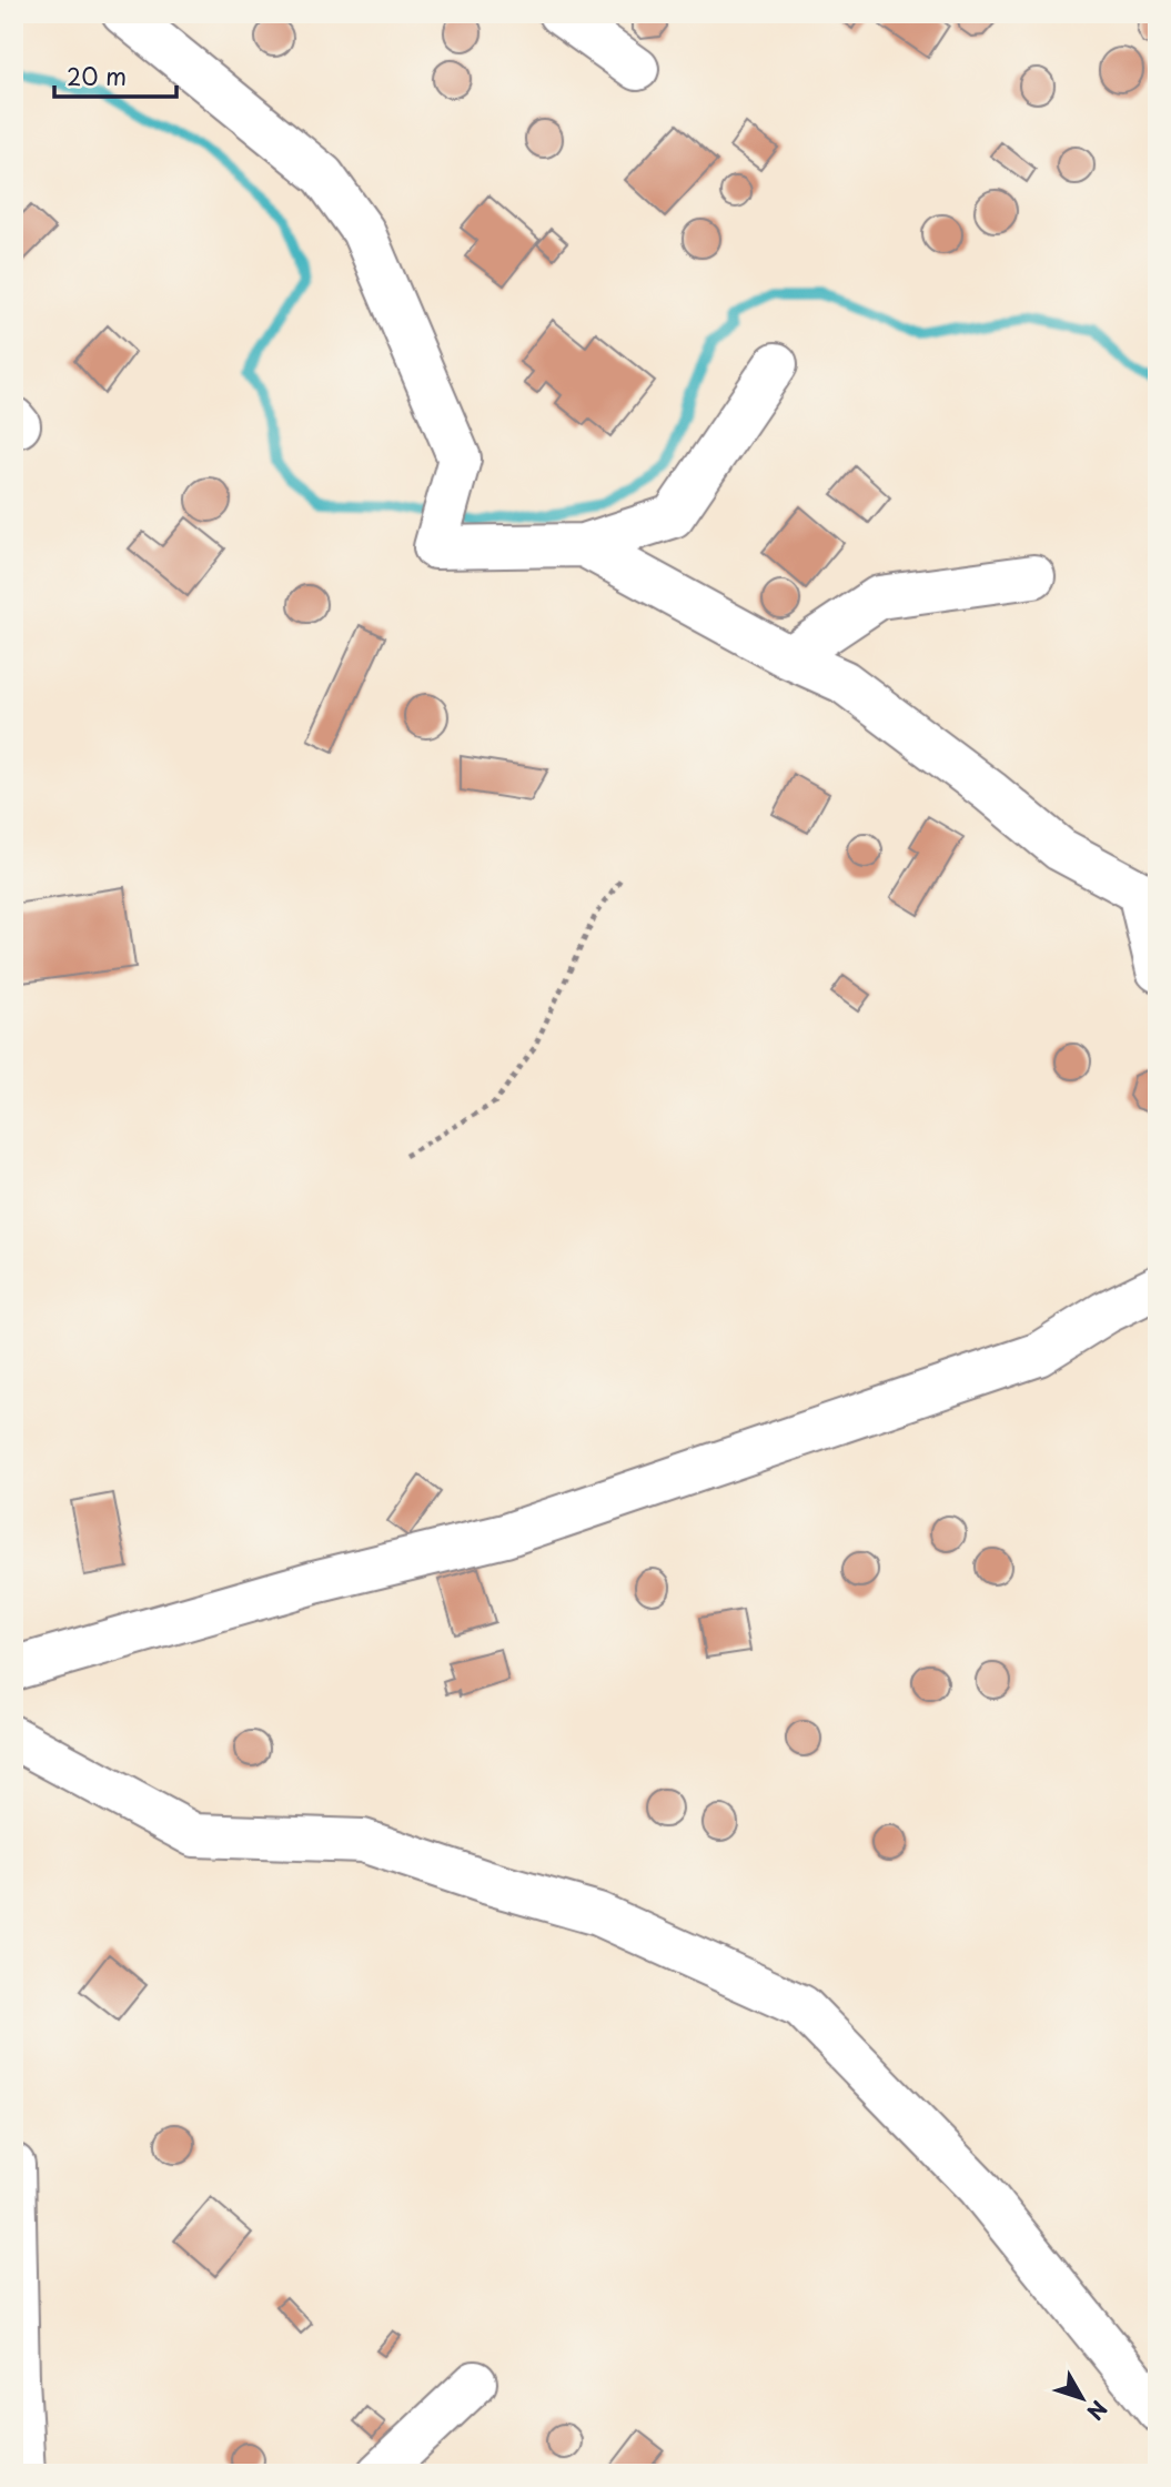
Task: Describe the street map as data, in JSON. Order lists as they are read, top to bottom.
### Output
{
  "scale_bar": "20 m",
  "north": "bottom right"
}
